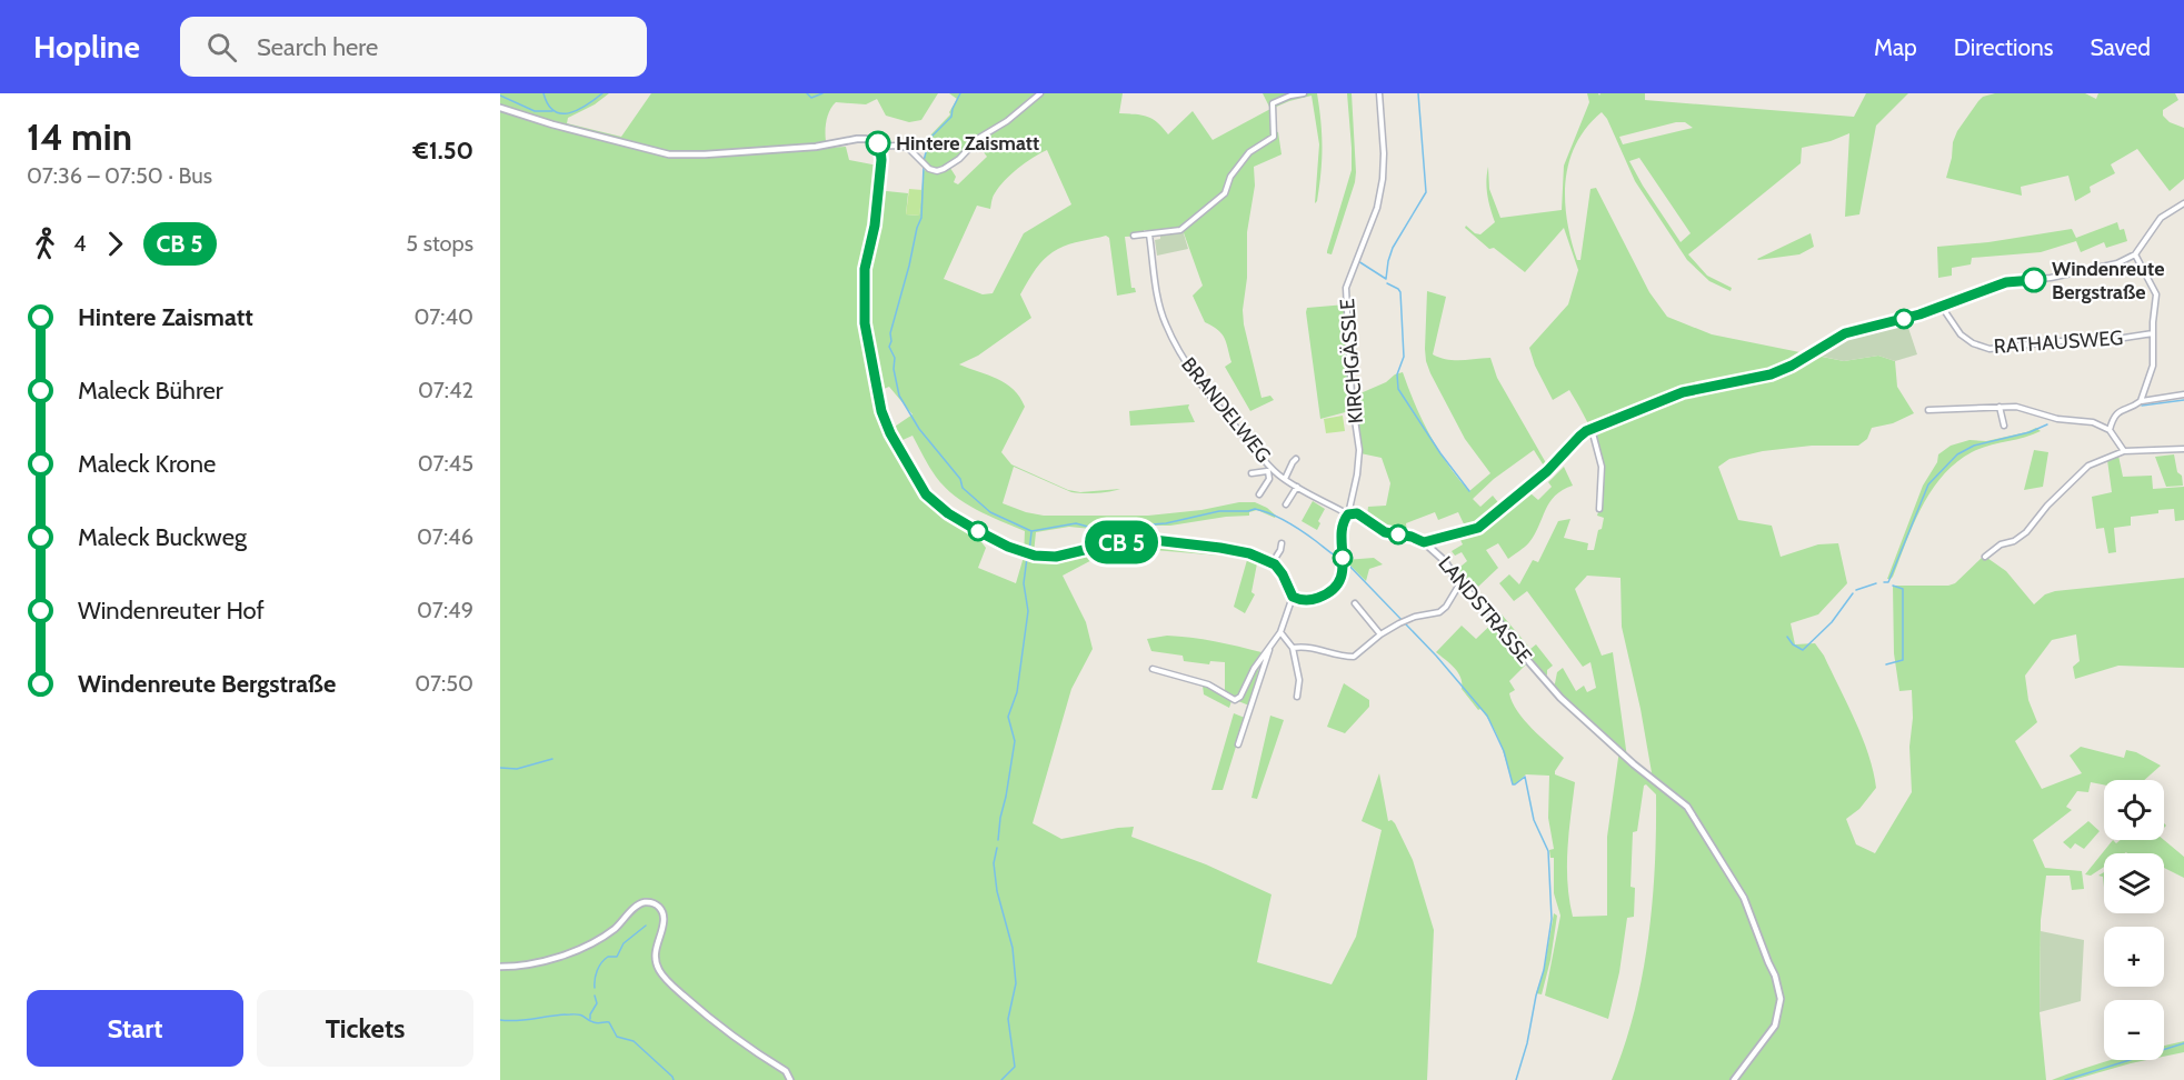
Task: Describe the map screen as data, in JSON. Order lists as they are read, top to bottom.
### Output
{
  "streets": {
    "street": [
      "RATHAUSWEG",
      "KIRCHGÄSSLE",
      "BRANDELWEG",
      "LANDSTRASSE"
    ]
  },
  "crossings": [
    ["KIRCHGÄSSLE", "BRANDELWEG"],
    ["KIRCHGÄSSLE", "LANDSTRASSE"],
    ["BRANDELWEG", "LANDSTRASSE"]
  ],
  "places": ["Hintere Zaismatt", "Windenreute Bergstraße"],
  "page": {
    "header": "Hopline",
    "search": "Search here",
    "nav": ["Map", "Directions", "Saved"],
    "heading": ["14 min", "07:36 – 07:50 · Bus", "€1.50"],
    "on_map": "CB 5",
    "legs": ["4", "CB 5", "5 stops"],
    "list": [
      {
        "name": "Hintere Zaismatt",
        "value": "07:40"
      },
      {
        "name": "Maleck Bührer",
        "value": "07:42"
      },
      {
        "name": "Maleck Krone",
        "value": "07:45"
      },
      {
        "name": "Maleck Buckweg",
        "value": "07:46"
      },
      {
        "name": "Windenreuter Hof",
        "value": "07:49"
      },
      {
        "name": "Windenreute Bergstraße",
        "value": "07:50"
      }
    ],
    "map_buttons": ["+", "−"],
    "buttons": ["Start", "Tickets"]
  }
}
